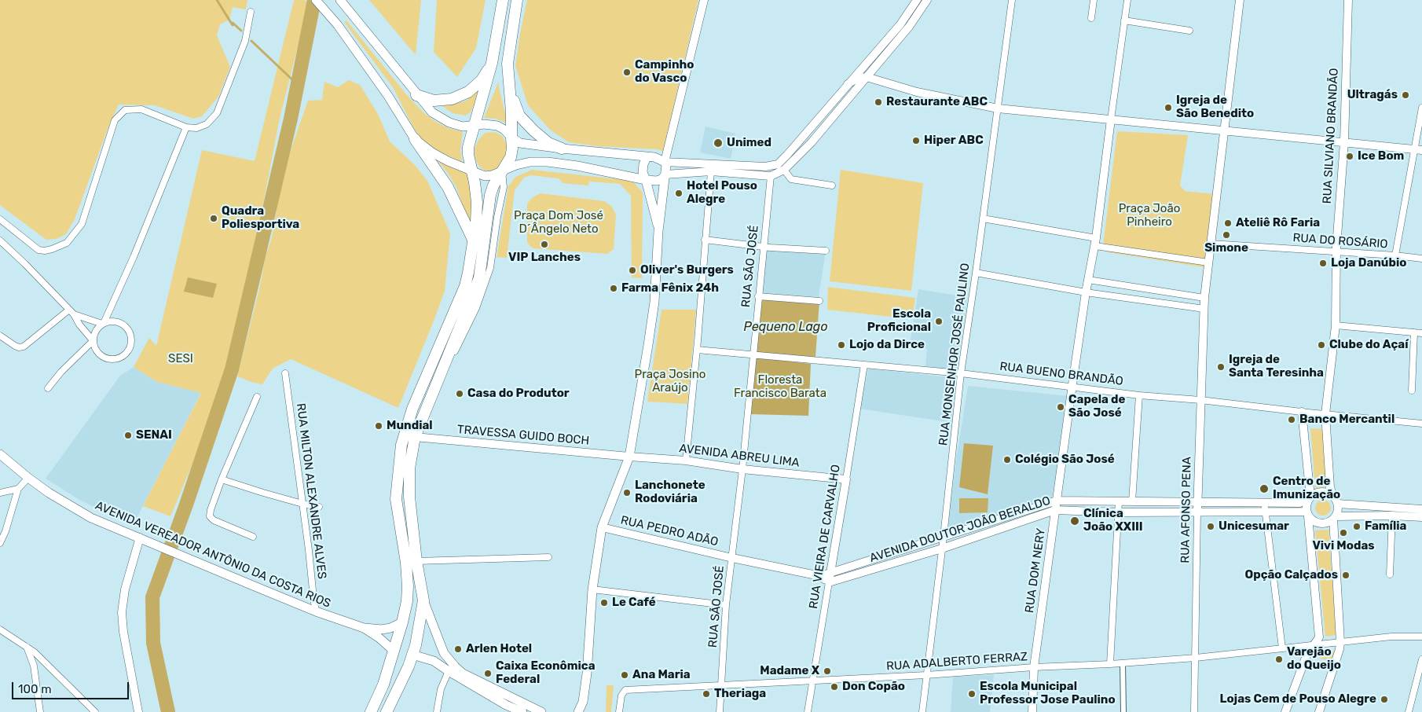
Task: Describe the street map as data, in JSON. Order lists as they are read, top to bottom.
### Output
{
  "streets": {
    "main road": ["AVENIDA VEREADOR ANTÔNIO DA COSTA RIOS"],
    "street": [
      "RUA SILVIANO BRANDÃO",
      "RUA DO ROSÁRIO",
      "RUA SÃO JOSÉ",
      "RUA MONSENHOR JOSÉ PAULINO",
      "RUA BUENO BRANDÃO",
      "TRAVESSA GUIDO BOCH",
      "AVENIDA ABREU LIMA",
      "RUA MILTON ALEXANDRE ALVES",
      "RUA AFONSO PENA",
      "AVENIDA DOUTOR JOÃO BERALDO",
      "RUA PEDRO ADÃO",
      "RUA VIEIRA DE CARVALHO",
      "RUA DOM NERY",
      "RUA ADALBERTO FERRAZ"
    ]
  },
  "crossings": [
    ["RUA SILVIANO BRANDÃO", "RUA DO ROSÁRIO"],
    ["RUA SILVIANO BRANDÃO", "RUA BUENO BRANDÃO"],
    ["RUA SILVIANO BRANDÃO", "AVENIDA DOUTOR JOÃO BERALDO"],
    ["RUA SÃO JOSÉ", "RUA BUENO BRANDÃO"],
    ["RUA SÃO JOSÉ", "AVENIDA ABREU LIMA"],
    ["RUA SÃO JOSÉ", "RUA PEDRO ADÃO"],
    ["RUA SÃO JOSÉ", "RUA ADALBERTO FERRAZ"],
    ["RUA MONSENHOR JOSÉ PAULINO", "RUA BUENO BRANDÃO"],
    ["RUA MONSENHOR JOSÉ PAULINO", "AVENIDA DOUTOR JOÃO BERALDO"],
    ["RUA MONSENHOR JOSÉ PAULINO", "RUA ADALBERTO FERRAZ"],
    ["RUA BUENO BRANDÃO", "RUA AFONSO PENA"],
    ["RUA BUENO BRANDÃO", "RUA VIEIRA DE CARVALHO"],
    ["RUA BUENO BRANDÃO", "RUA DOM NERY"],
    ["TRAVESSA GUIDO BOCH", "AVENIDA ABREU LIMA"],
    ["AVENIDA ABREU LIMA", "RUA VIEIRA DE CARVALHO"],
    ["RUA MILTON ALEXANDRE ALVES", "AVENIDA VEREADOR ANTÔNIO DA COSTA RIOS"],
    ["RUA AFONSO PENA", "AVENIDA DOUTOR JOÃO BERALDO"],
    ["RUA AFONSO PENA", "RUA ADALBERTO FERRAZ"],
    ["AVENIDA DOUTOR JOÃO BERALDO", "RUA PEDRO ADÃO"],
    ["AVENIDA DOUTOR JOÃO BERALDO", "RUA VIEIRA DE CARVALHO"],
    ["AVENIDA DOUTOR JOÃO BERALDO", "RUA DOM NERY"],
    ["RUA VIEIRA DE CARVALHO", "RUA ADALBERTO FERRAZ"],
    ["RUA DOM NERY", "RUA ADALBERTO FERRAZ"]
  ],
  "water": ["Pequeno Lago"],
  "parks": [
    "Praça João Pinheiro",
    "Praça Dom José D´Ângelo Neto",
    "SESI",
    "Praça Josino Araújo",
    "Floresta Francisco Barata"
  ],
  "places": [
    "Campinho do Vasco",
    "Ultragás",
    "Restaurante ABC",
    "Igreja de São Benedito",
    "Hiper ABC",
    "Unimed",
    "Ice Bom",
    "Hotel Pouso Alegre",
    "Quadra Poliesportiva",
    "Ateliê Rô Faria",
    "Simone",
    "VIP Lanches",
    "Loja Danúbio",
    "Oliver's Burgers",
    "Farma Fênix 24h",
    "Escola Proficional",
    "Lojo da Dirce",
    "Clube do Açaí",
    "Igreja de Santa Teresinha",
    "Casa do Produtor",
    "Capela de São José",
    "Banco Mercantil",
    "Mundial",
    "SENAI",
    "Colégio São José",
    "Centro de Imunização",
    "Lanchonete Rodoviária",
    "Clínica João XXIII",
    "Unicesumar",
    "Família",
    "Vivi Modas",
    "Opção Calçados",
    "Le Café",
    "Arlen Hotel",
    "Varejão do Queijo",
    "Madame X",
    "Caixa Econômica Federal",
    "Ana Maria",
    "Don Copão",
    "Theriaga",
    "Escola Municipal Professor Jose Paulino",
    "Lojas Cem de Pouso Alegre"
  ],
  "scale_bar": "100 m"
}
